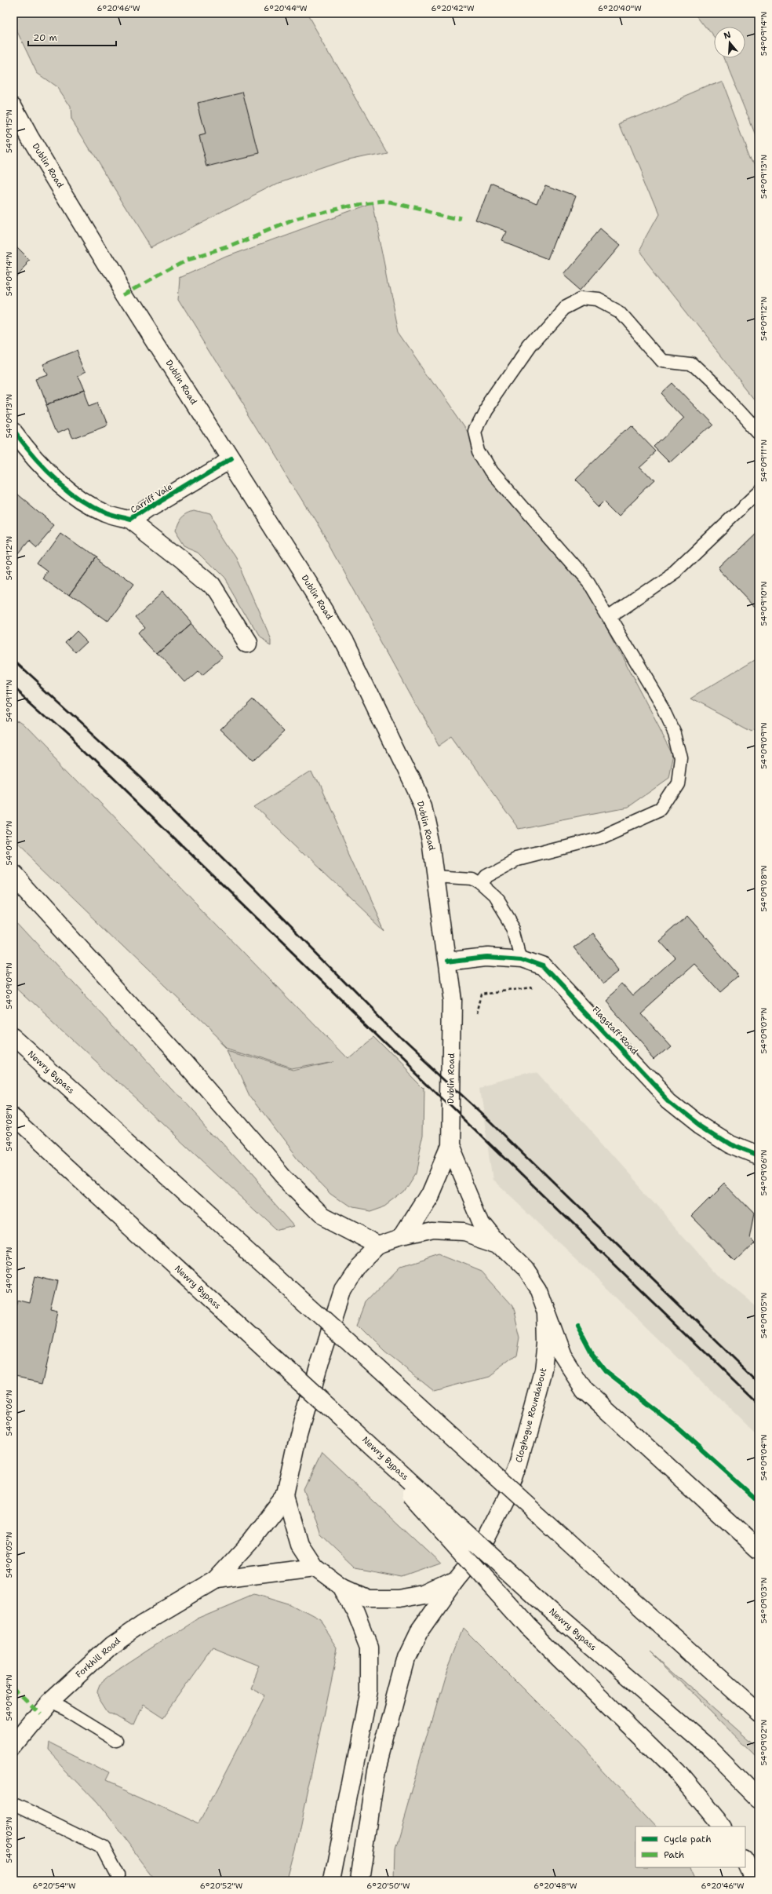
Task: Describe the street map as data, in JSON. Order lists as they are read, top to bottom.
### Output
{
  "streets": {
    "main road": [
      "Dublin Road",
      "Carriff Vale",
      "Flagstaff Road",
      "Newry Bypass",
      "Cloghogue Roundabout",
      "Forkhill Road"
    ]
  },
  "crossings": [
    ["Dublin Road", "Carriff Vale"],
    ["Dublin Road", "Flagstaff Road"]
  ],
  "legend": ["Cycle path", "Path"],
  "scale_bar": "20 m",
  "north": "top",
  "coordinates": [
    "6°20'46\"W",
    "6°20'44\"W",
    "6°20'42\"W",
    "6°20'40\"W",
    "54°09'14\"N",
    "54°09'15\"N",
    "54°09'13\"N",
    "54°09'12\"N",
    "54°09'11\"N",
    "54°09'10\"N",
    "54°09'09\"N",
    "54°09'08\"N",
    "54°09'07\"N",
    "54°09'06\"N",
    "54°09'05\"N",
    "54°09'04\"N",
    "54°09'03\"N",
    "54°09'02\"N",
    "6°20'54\"W",
    "6°20'52\"W",
    "6°20'50\"W",
    "6°20'48\"W"
  ]
}
